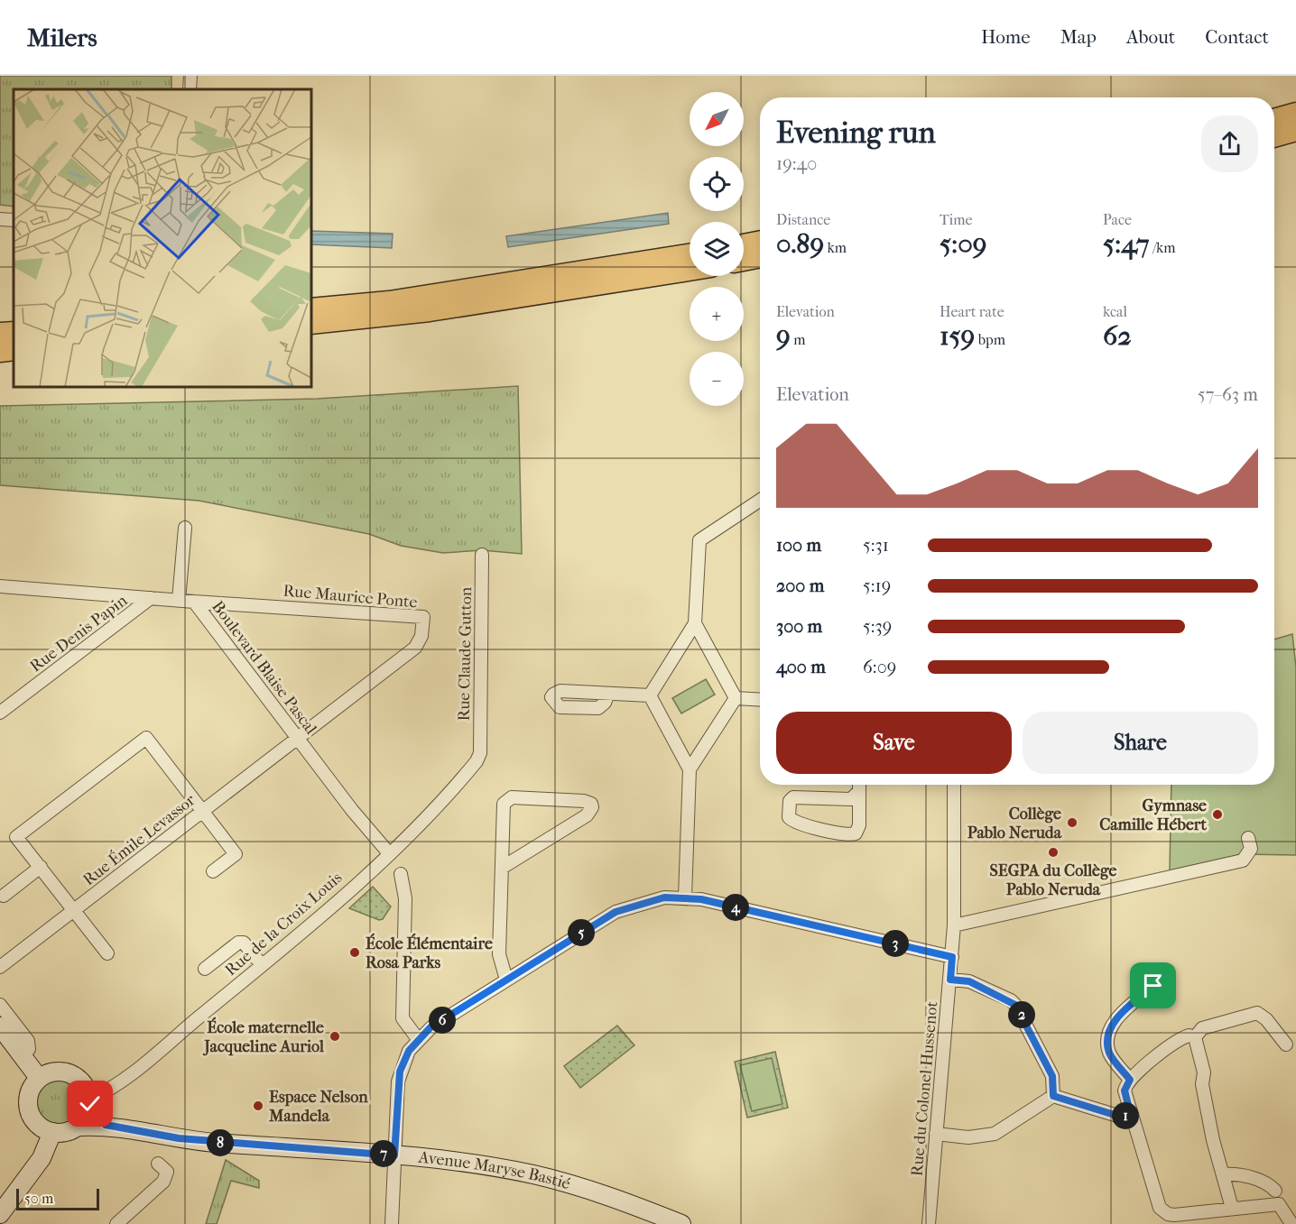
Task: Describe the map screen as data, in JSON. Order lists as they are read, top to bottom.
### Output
{
  "streets": {
    "street": [
      "Rue Maurice Ponte",
      "Rue Denis Papin",
      "Rue Claude Gutton",
      "Boulevard Blaise Pascal",
      "Rue Émile Levassor",
      "Rue de la Croix Louis",
      "Rue du Colonel Hussenot",
      "Avenue Maryse Bastié"
    ]
  },
  "crossings": [
    ["Rue Maurice Ponte", "Boulevard Blaise Pascal"],
    ["Rue Maurice Ponte", "Rue Émile Levassor"],
    ["Rue Denis Papin", "Boulevard Blaise Pascal"],
    ["Rue Claude Gutton", "Rue de la Croix Louis"],
    ["Boulevard Blaise Pascal", "Rue Émile Levassor"],
    ["Boulevard Blaise Pascal", "Rue de la Croix Louis"],
    ["Rue de la Croix Louis", "Avenue Maryse Bastié"]
  ],
  "places": [
    "Gymnase Camille Hébert",
    "Collège Pablo Neruda",
    "SEGPA du Collège Pablo Neruda",
    "École Élémentaire Rosa Parks",
    "École maternelle Jacqueline Auriol",
    "Espace Nelson Mandela"
  ],
  "scale_bar": "50 m",
  "north": "bottom left",
  "page": {
    "header": "Milers",
    "nav": [
      "Home",
      "Map",
      "About",
      "Contact"
    ],
    "map_buttons": ["+", "−"],
    "heading": ["Evening run", "19:40"],
    "stats": [
      ["Distance", "0.89 km"],
      ["Time", "5:09"],
      ["Pace", "5:47 /km"],
      ["Elevation", "9 m"],
      ["Heart rate", "159 bpm"],
      ["kcal", "62"]
    ],
    "chart": ["Elevation", "57–63 m"],
    "list": [
      {
        "name": "100 m",
        "note": "5:31"
      },
      {
        "name": "200 m",
        "note": "5:19"
      },
      {
        "name": "300 m",
        "note": "5:39"
      },
      {
        "name": "400 m",
        "note": "6:09"
      }
    ],
    "buttons": ["Save", "Share"],
    "pins": [
      "4",
      "5",
      "3",
      "2",
      "6",
      "1",
      "8",
      "7"
    ],
    "scale": "50 m"
  }
}
